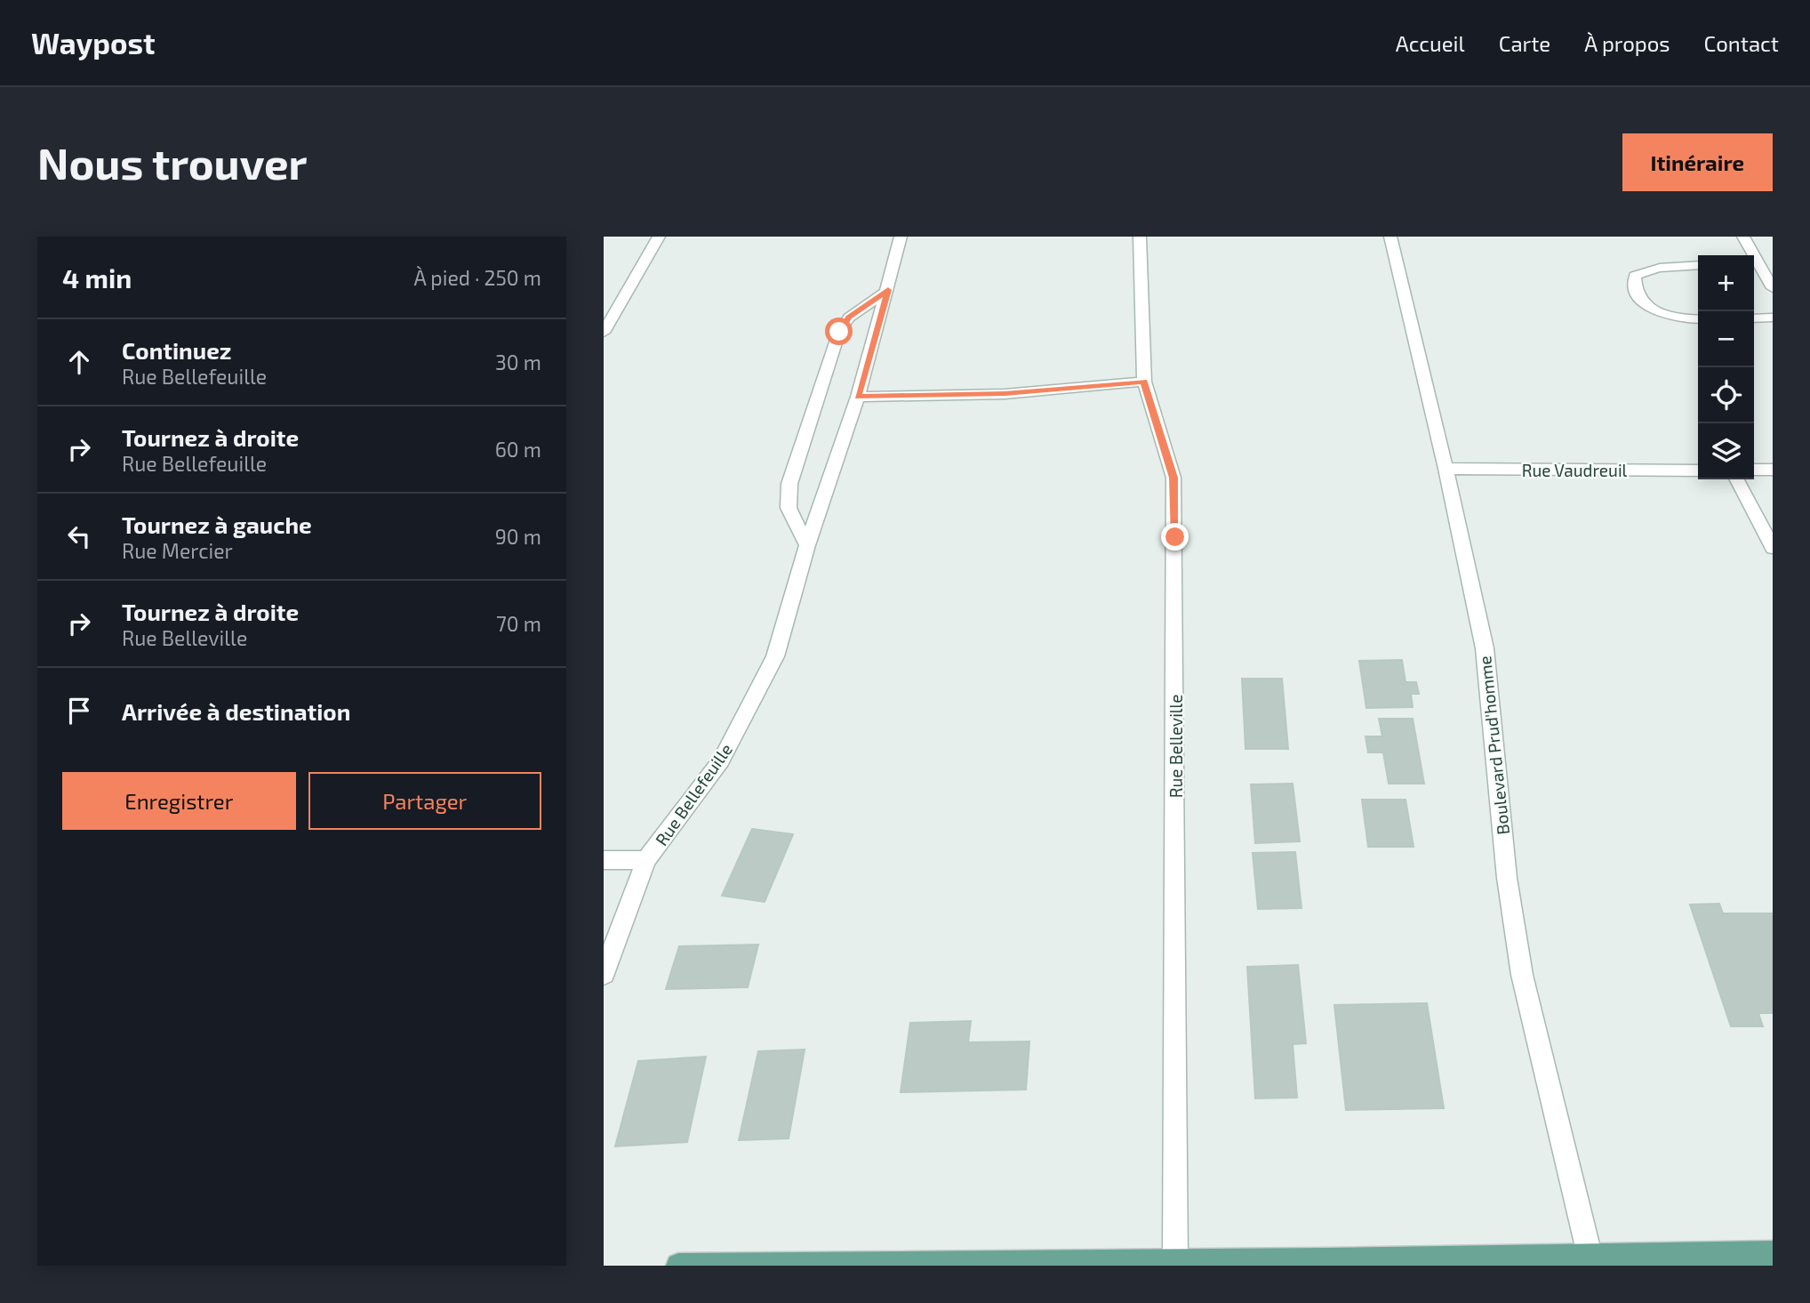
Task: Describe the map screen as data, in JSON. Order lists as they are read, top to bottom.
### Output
{
  "streets": {
    "street": [
      "Rue Vaudreuil",
      "Boulevard Prud'homme",
      "Rue Belleville",
      "Rue Bellefeuille"
    ]
  },
  "crossings": [
    ["Rue Vaudreuil", "Boulevard Prud'homme"]
  ],
  "page": {
    "header": "Waypost",
    "nav": [
      "Accueil",
      "Carte",
      "À propos",
      "Contact"
    ],
    "buttons": [
      "Itinéraire",
      ["Enregistrer", "Partager"]
    ],
    "title": "Nous trouver",
    "heading": ["4 min", "À pied · 250 m"],
    "map_buttons": ["+", "−"],
    "list": [
      ["Continuez", "Rue Bellefeuille", "30 m"],
      ["Tournez à droite", "Rue Bellefeuille", "60 m"],
      ["Tournez à gauche", "Rue Mercier", "90 m"],
      ["Tournez à droite", "Rue Belleville", "70 m"],
      "Arrivée à destination"
    ]
  }
}
